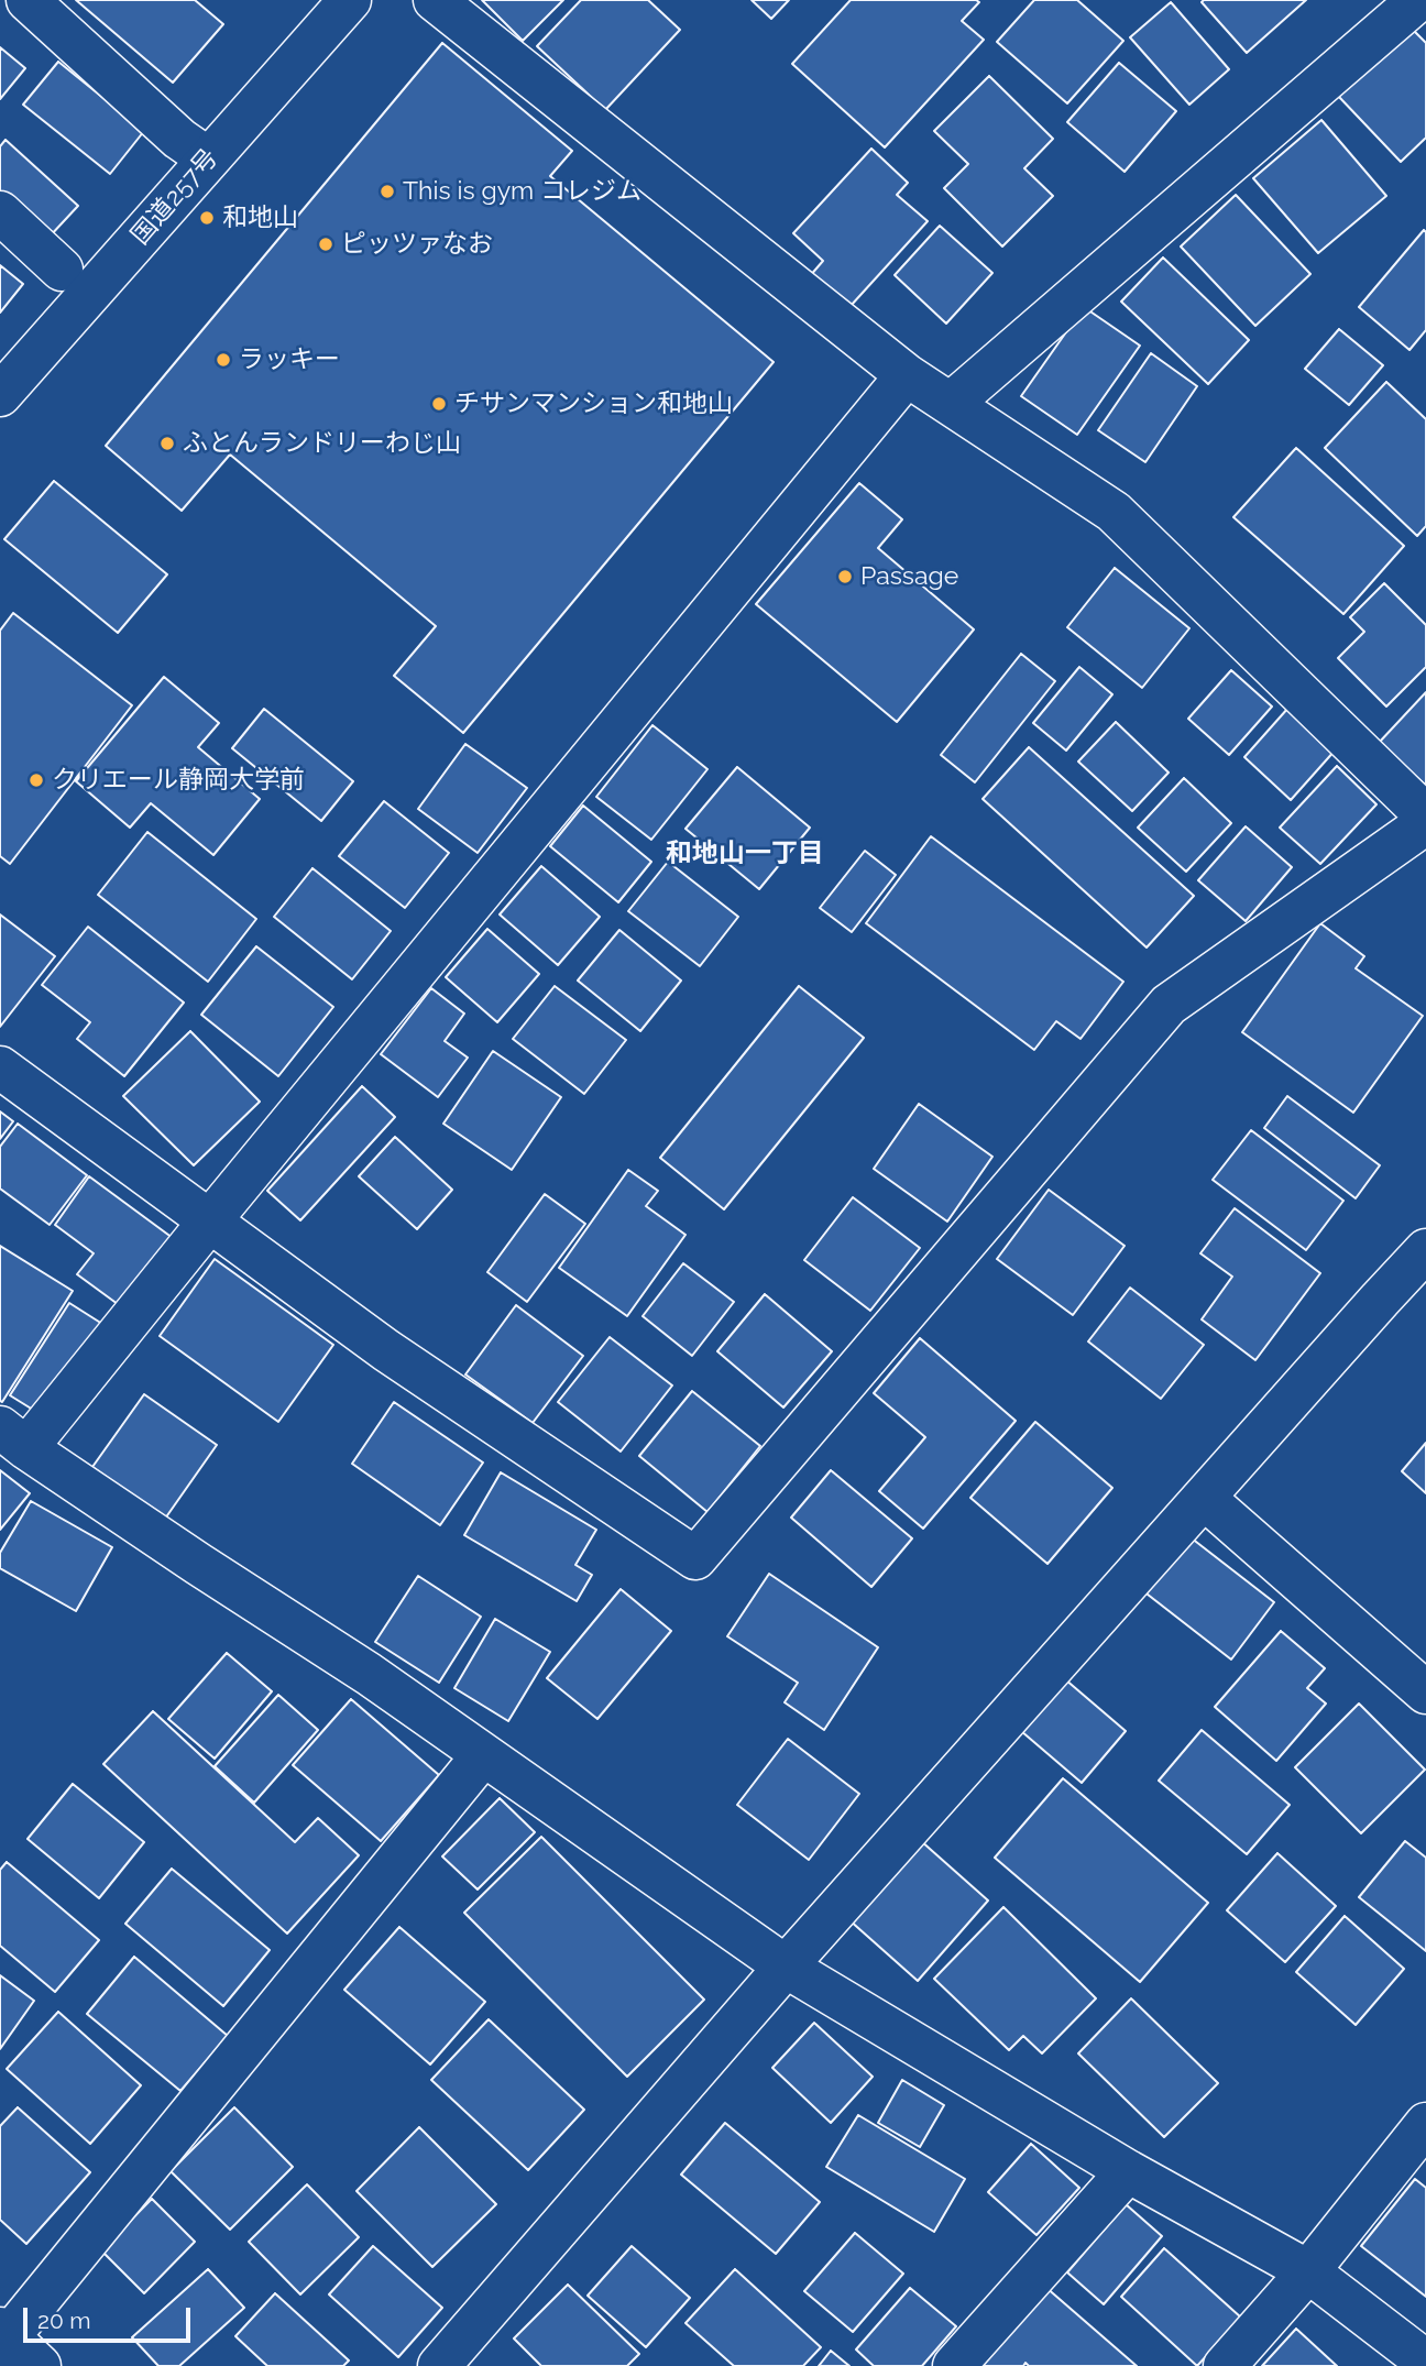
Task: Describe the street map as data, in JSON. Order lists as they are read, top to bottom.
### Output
{
  "streets": {
    "main road": ["国道257号"]
  },
  "districts": ["和地山一丁目"],
  "places": [
    "This is gym コレジム",
    "和地山",
    "ピッツァなお",
    "ラッキー",
    "チサンマンション和地山",
    "ふとんランドリーわじ山",
    "Passage",
    "クリエール静岡大学前"
  ],
  "scale_bar": "20 m"
}
